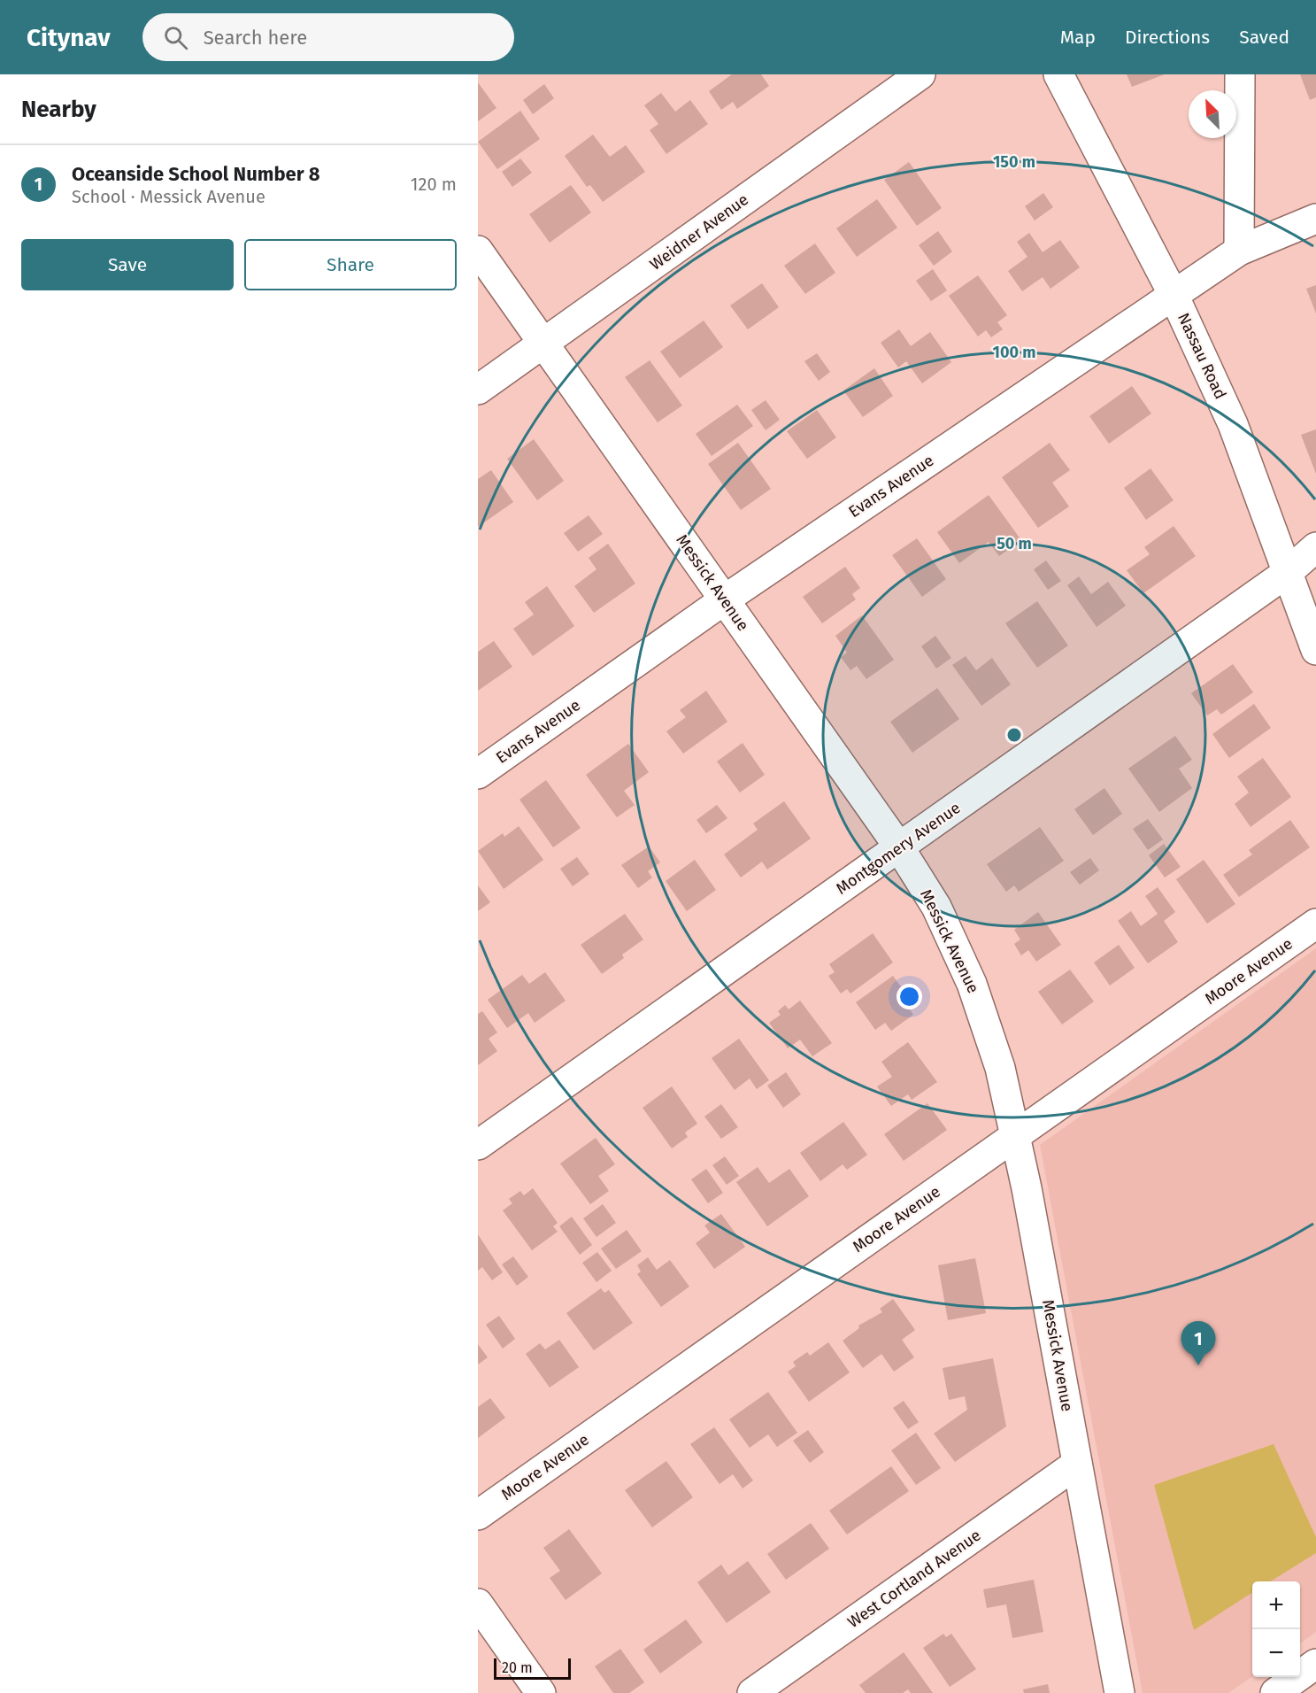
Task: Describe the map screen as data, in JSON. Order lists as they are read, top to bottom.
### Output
{
  "streets": {
    "street": [
      "Weidner Avenue",
      "Nassau Road",
      "Evans Avenue",
      "Messick Avenue",
      "Montgomery Avenue",
      "Moore Avenue",
      "West Cortland Avenue"
    ]
  },
  "crossings": [
    ["Weidner Avenue", "Messick Avenue"],
    ["Nassau Road", "Evans Avenue"],
    ["Nassau Road", "Montgomery Avenue"],
    ["Evans Avenue", "Messick Avenue"],
    ["Messick Avenue", "Montgomery Avenue"],
    ["Messick Avenue", "Moore Avenue"],
    ["Messick Avenue", "West Cortland Avenue"]
  ],
  "scale_bar": "20 m",
  "north": "top left",
  "page": {
    "header": "Citynav",
    "search": "Search here",
    "nav": ["Map", "Directions", "Saved"],
    "heading": "Nearby",
    "list": [
      {
        "mark": "1",
        "name": "Oceanside School Number 8",
        "note": "School · Messick Avenue",
        "value": "120 m"
      }
    ],
    "buttons": ["Save", "Share"],
    "pins": "1",
    "map_buttons": ["+", "−"],
    "scale": "20 m"
  },
  "rings": ["150 m", "100 m", "50 m"]
}
